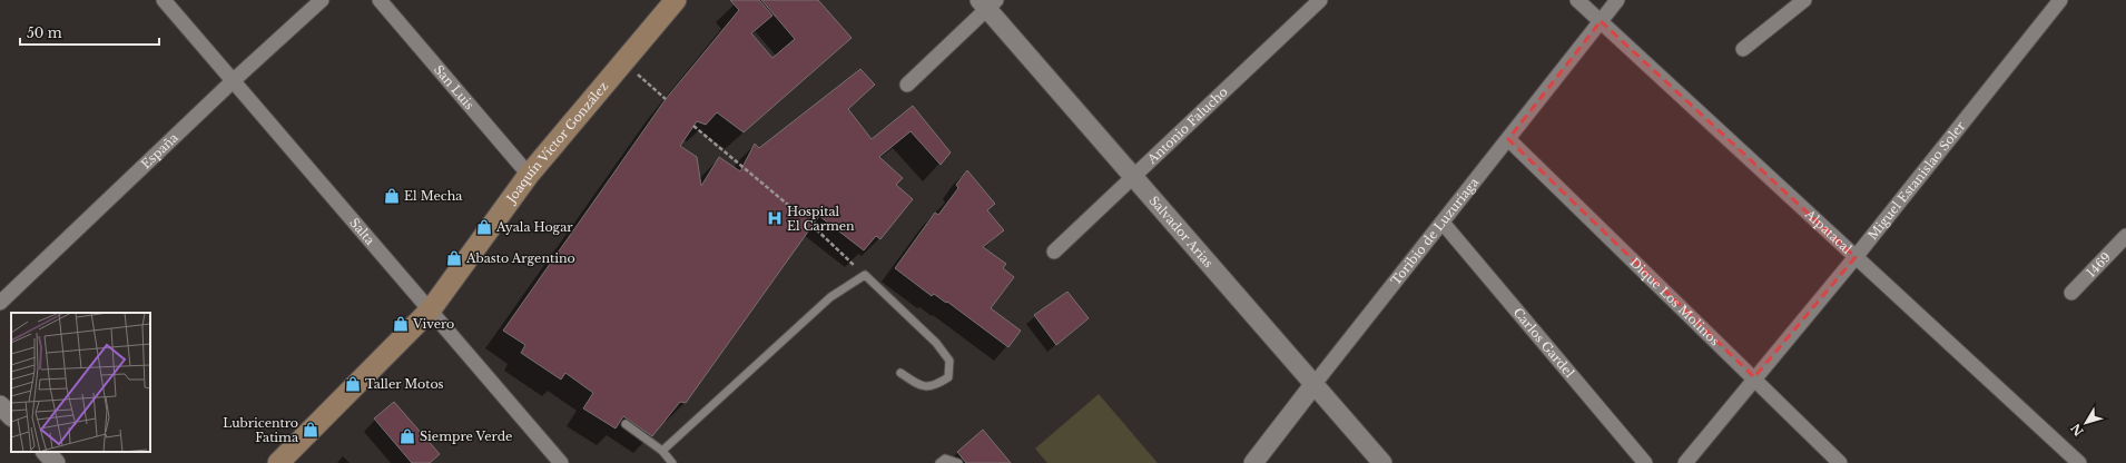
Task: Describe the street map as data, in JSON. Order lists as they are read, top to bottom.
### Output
{
  "streets": {
    "main road": ["Joaquín Víctor González"],
    "street": [
      "San Luis",
      "Antonio Falucho",
      "España",
      "Miguel Estanislao Soler",
      "Salta",
      "Salvador Arias",
      "Toribio de Luzuriaga",
      "Alpatacal",
      "1469",
      "Dique Los Molinos",
      "Carlos Gardel"
    ]
  },
  "crossings": [
    ["San Luis", "Joaquín Víctor González"],
    ["Antonio Falucho", "Salvador Arias"],
    ["Joaquín Víctor González", "Salta"],
    ["España", "Salta"],
    ["Miguel Estanislao Soler", "Alpatacal"],
    ["Miguel Estanislao Soler", "Dique Los Molinos"],
    ["Salvador Arias", "Toribio de Luzuriaga"],
    ["Toribio de Luzuriaga", "Alpatacal"],
    ["Toribio de Luzuriaga", "Dique Los Molinos"],
    ["Toribio de Luzuriaga", "Carlos Gardel"]
  ],
  "places": {
    "shop": [
      "El Mecha",
      "Ayala Hogar",
      "Abasto Argentino",
      "Vivero",
      "Taller Motos",
      "Lubricentro Fatima",
      "Siempre Verde"
    ],
    "hospital": ["Hospital El Carmen"]
  },
  "scale_bar": "50 m",
  "north": "bottom left"
}
